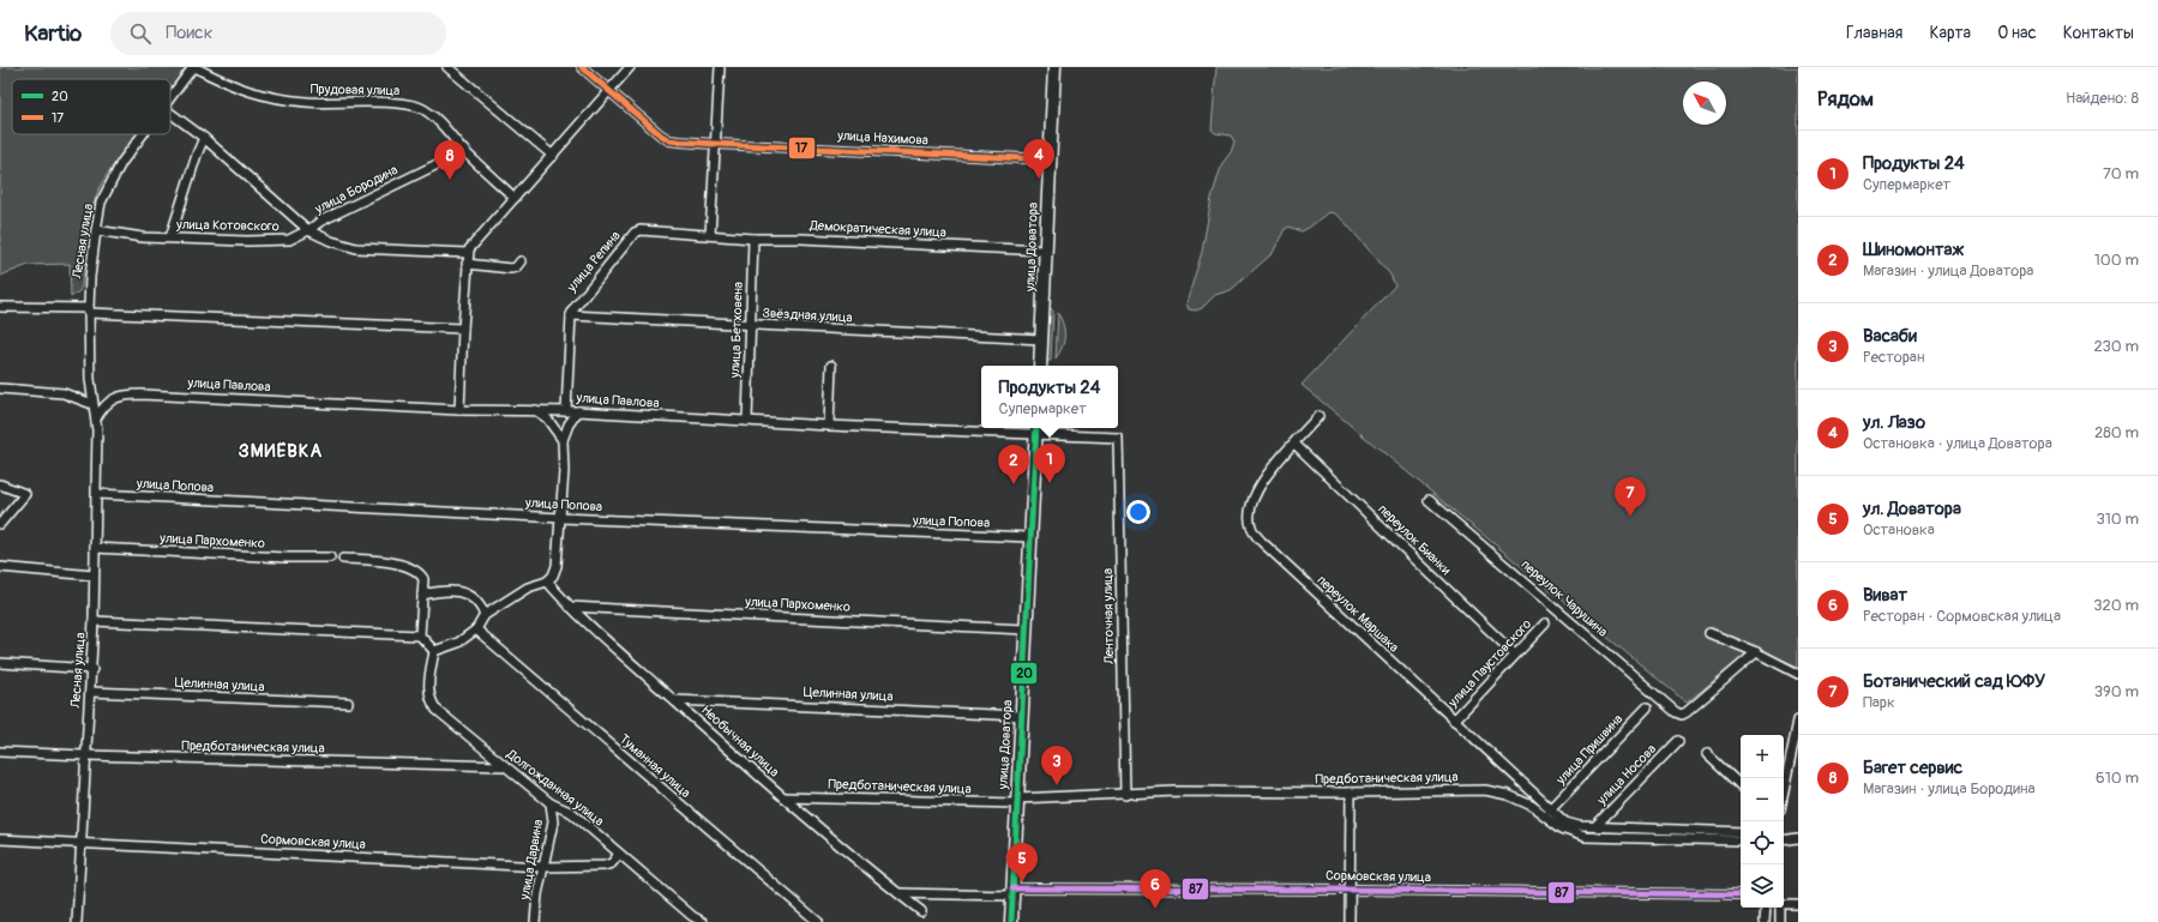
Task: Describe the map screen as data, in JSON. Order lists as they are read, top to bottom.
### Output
{
  "streets": {
    "main road": ["улица Доватора"],
    "street": [
      "Прудовая улица",
      "улица Нахимова",
      "улица Бородина",
      "улица Котовского",
      "Демократическая улица",
      "Лесная улица",
      "улица Репина",
      "Звёздная улица",
      "улица Бетховена",
      "улица Павлова",
      "улица Попова",
      "переулок Бианки",
      "улица Пархоменко",
      "переулок Чарушина",
      "переулок Маршака",
      "Ленточная улица",
      "улица Паустовского",
      "Целинная улица",
      "Необычная улица",
      "Предботаническая улица",
      "улица Пришвина",
      "Туманная улица",
      "улица Носова",
      "Долгожданная улица",
      "Сормовская улица",
      "улица Дарвина"
    ]
  },
  "crossings": [
    ["Прудовая улица", "улица Бородина"],
    ["Прудовая улица", "Лесная улица"],
    ["улица Нахимова", "улица Доватора"],
    ["улица Бородина", "улица Котовского"],
    ["улица Котовского", "Лесная улица"],
    ["Демократическая улица", "улица Доватора"],
    ["Демократическая улица", "улица Репина"],
    ["Демократическая улица", "улица Бетховена"],
    ["Лесная улица", "улица Павлова"],
    ["Лесная улица", "улица Попова"],
    ["Лесная улица", "улица Пархоменко"],
    ["Лесная улица", "Целинная улица"],
    ["Лесная улица", "Предботаническая улица"],
    ["Лесная улица", "Сормовская улица"],
    ["улица Доватора", "Звёздная улица"],
    ["улица Доватора", "улица Павлова"],
    ["улица Доватора", "улица Попова"],
    ["улица Доватора", "улица Пархоменко"],
    ["улица Доватора", "Целинная улица"],
    ["улица Доватора", "Предботаническая улица"],
    ["улица Доватора", "Сормовская улица"],
    ["улица Репина", "Звёздная улица"],
    ["улица Репина", "улица Павлова"],
    ["Звёздная улица", "улица Бетховена"],
    ["улица Бетховена", "улица Павлова"],
    ["улица Павлова", "Ленточная улица"],
    ["переулок Бианки", "переулок Маршака"],
    ["переулок Бианки", "улица Паустовского"],
    ["улица Пархоменко", "Необычная улица"],
    ["переулок Маршака", "улица Паустовского"],
    ["переулок Маршака", "улица Пришвина"],
    ["Ленточная улица", "Предботаническая улица"],
    ["Целинная улица", "Необычная улица"],
    ["Необычная улица", "Предботаническая улица"],
    ["Необычная улица", "Сормовская улица"],
    ["Предботаническая улица", "Долгожданная улица"],
    ["Туманная улица", "Долгожданная улица"],
    ["Долгожданная улица", "Сормовская улица"],
    ["Долгожданная улица", "улица Дарвина"],
    ["Сормовская улица", "улица Дарвина"]
  ],
  "districts": ["ЗМИЁВКА"],
  "lines": ["transit line 17", "transit line 20", "transit line 87"],
  "legend": ["20", "17"],
  "north": "top left",
  "page": {
    "header": "Kartio",
    "search": "Поиск",
    "nav": [
      "Главная",
      "Карта",
      "О нас",
      "Контакты"
    ],
    "heading": ["Рядом", "Найдено: 8"],
    "list": [
      {
        "mark": "1",
        "name": "Продукты 24",
        "note": "Супермаркет",
        "value": "70 m"
      },
      {
        "mark": "2",
        "name": "Шиномонтаж",
        "note": "Магазин · улица Доватора",
        "value": "100 m"
      },
      {
        "mark": "3",
        "name": "Васаби",
        "note": "Ресторан",
        "value": "230 m"
      },
      {
        "mark": "4",
        "name": "ул. Лазо",
        "note": "Остановка · улица Доватора",
        "value": "280 m"
      },
      {
        "mark": "5",
        "name": "ул. Доватора",
        "note": "Остановка",
        "value": "310 m"
      },
      {
        "mark": "6",
        "name": "Виват",
        "note": "Ресторан · Сормовская улица",
        "value": "320 m"
      },
      {
        "mark": "7",
        "name": "Ботанический сад ЮФУ",
        "note": "Парк",
        "value": "390 m"
      },
      {
        "mark": "8",
        "name": "Багет сервис",
        "note": "Магазин · улица Бородина",
        "value": "610 m"
      }
    ],
    "pins": [
      "4",
      "8",
      "1",
      "2",
      "7",
      "3",
      "5",
      "6"
    ],
    "popup": ["Продукты 24", "Супермаркет"],
    "map_buttons": ["+", "−"]
  }
}
